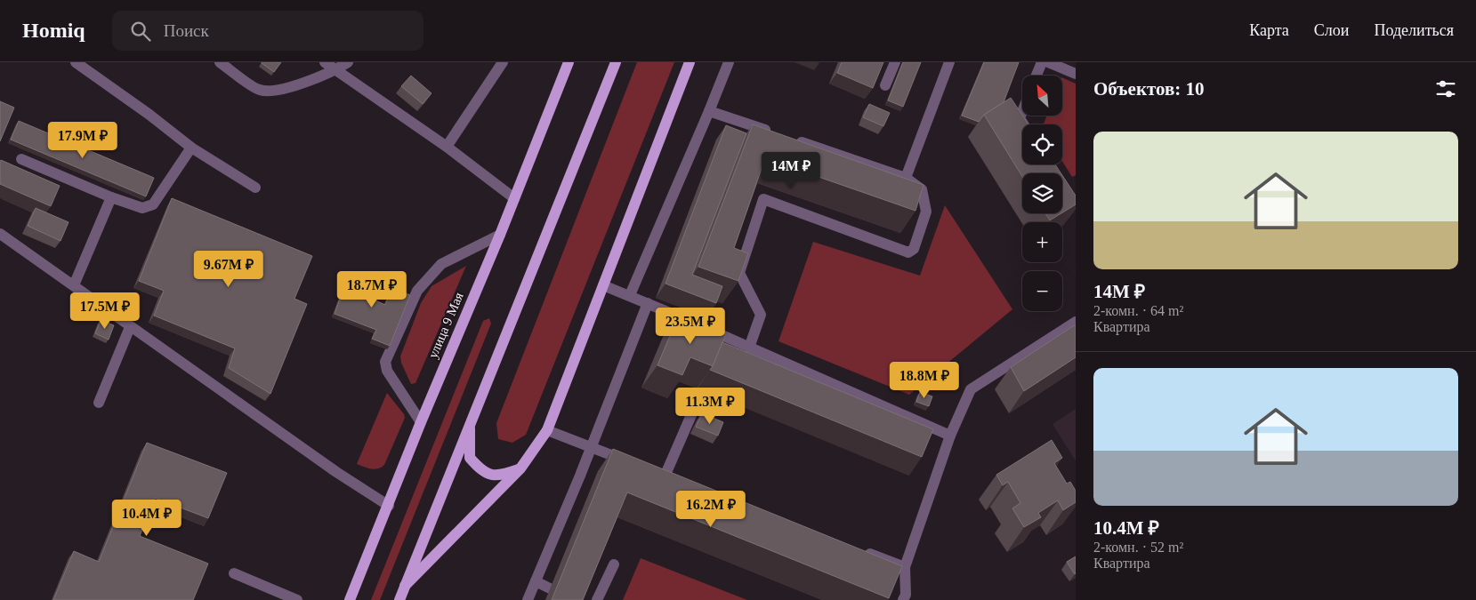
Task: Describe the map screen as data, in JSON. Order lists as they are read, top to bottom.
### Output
{
  "streets": {
    "main road": ["улица 9 Мая"]
  },
  "north": "top left",
  "page": {
    "header": "Homiq",
    "search": "Поиск",
    "nav": ["Карта", "Слои", "Поделиться"],
    "heading": "Объектов: 10",
    "map_buttons": ["+", "−"],
    "list": [
      {
        "name": "14M ₽",
        "note": "2-комн. · 64 m² · Квартира"
      },
      {
        "name": "10.4M ₽",
        "note": "2-комн. · 52 m² · Квартира"
      }
    ],
    "price": [
      "17.9M ₽",
      "14M ₽",
      "9.67M ₽",
      "18.7M ₽",
      "17.5M ₽",
      "23.5M ₽",
      "18.8M ₽",
      "11.3M ₽",
      "16.2M ₽",
      "10.4M ₽"
    ]
  }
}
